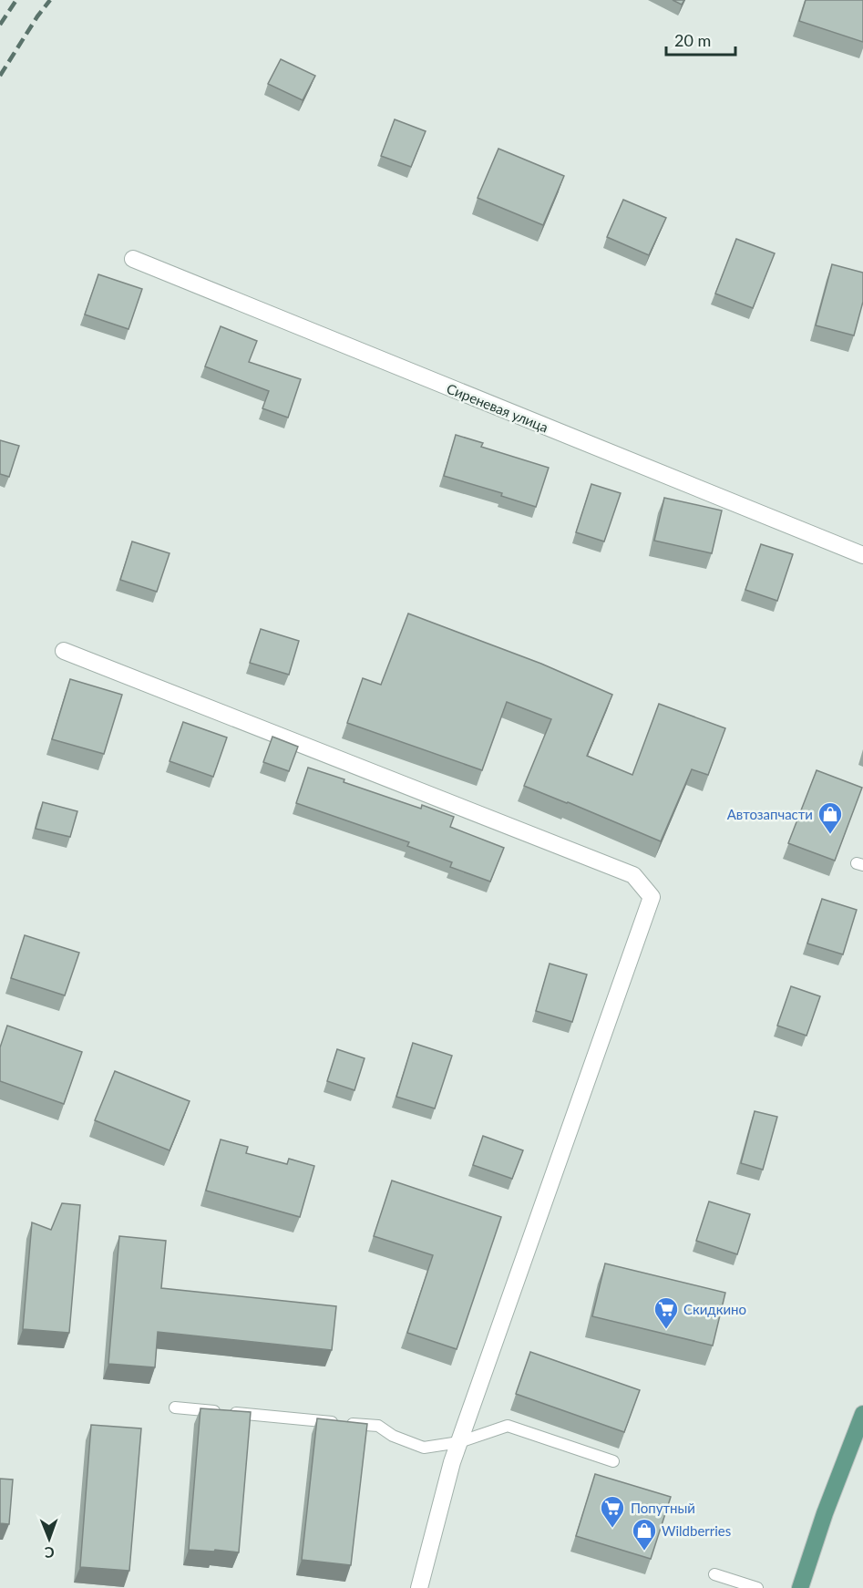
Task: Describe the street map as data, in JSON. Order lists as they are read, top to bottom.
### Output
{
  "streets": {
    "street": ["Сиреневая улица"]
  },
  "places": {
    "shop": ["Автозапчасти", "Wildberries"],
    "supermarket": ["Скидкино", "Попутный"]
  },
  "scale_bar": "20 m",
  "north": "bottom"
}
